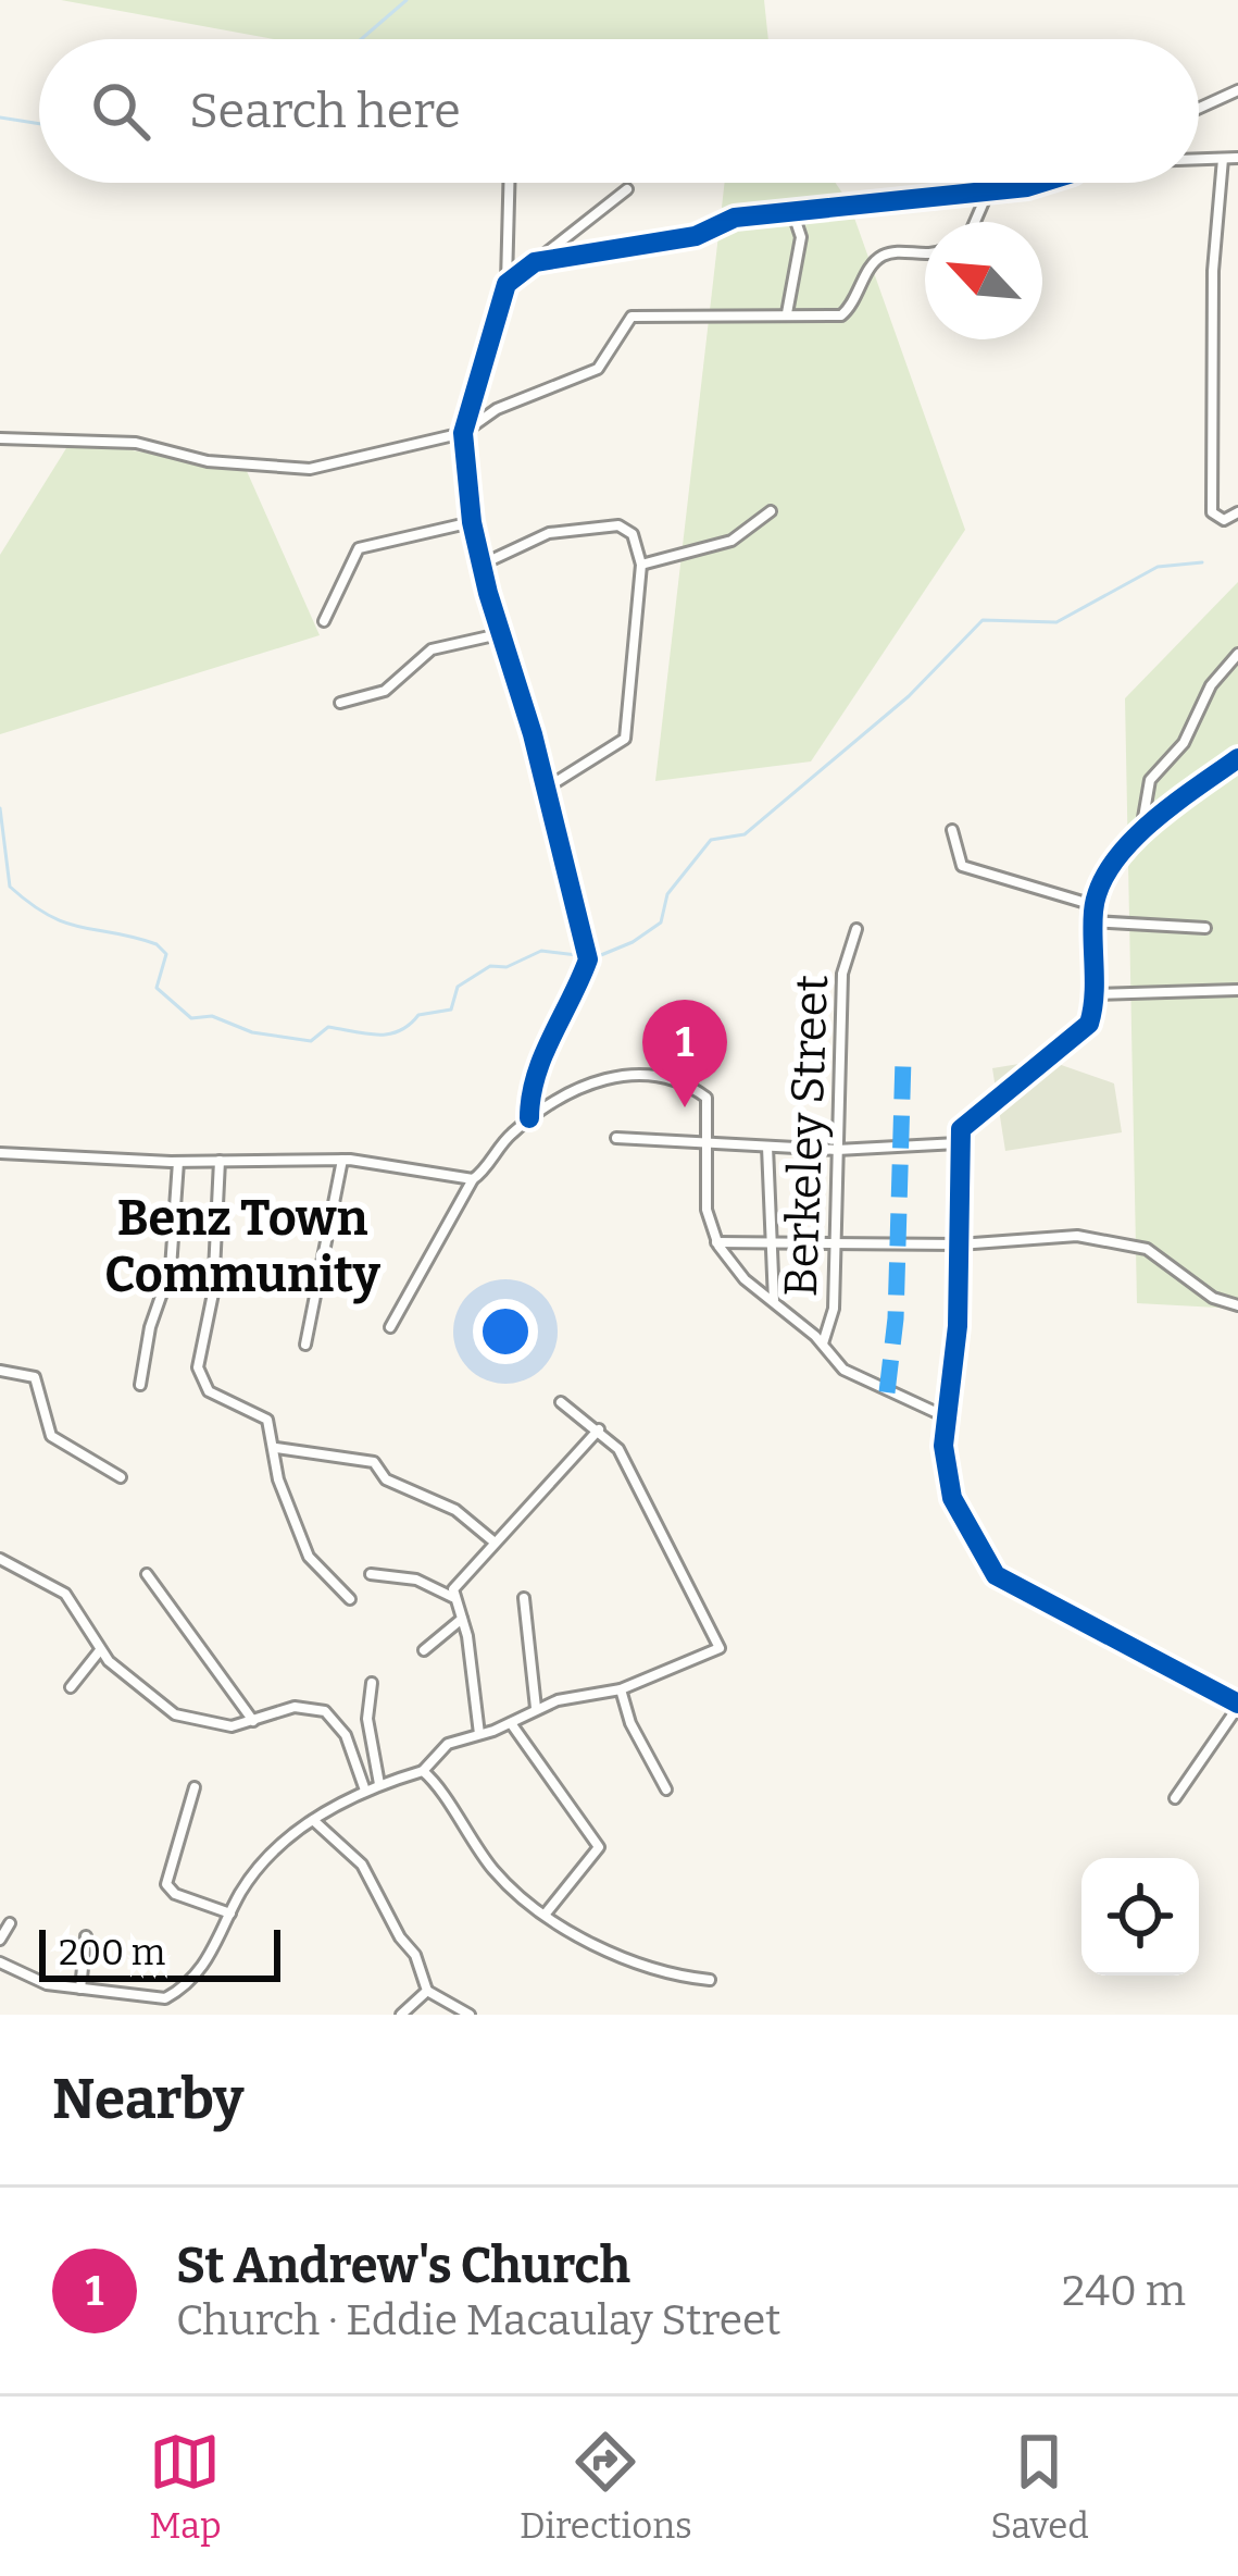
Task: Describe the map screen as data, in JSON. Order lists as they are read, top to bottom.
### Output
{
  "streets": {
    "street": ["Berkeley Street"]
  },
  "districts": ["Benz Town Community"],
  "scale_bar": "200 m",
  "north": "top left",
  "page": {
    "search": "Search here",
    "pins": "1",
    "scale": "200 m",
    "heading": "Nearby",
    "list": [
      {
        "mark": "1",
        "name": "St Andrew's Church",
        "note": "Church · Eddie Macaulay Street",
        "value": "240 m"
      }
    ],
    "nav": ["Map", "Directions", "Saved"]
  }
}
